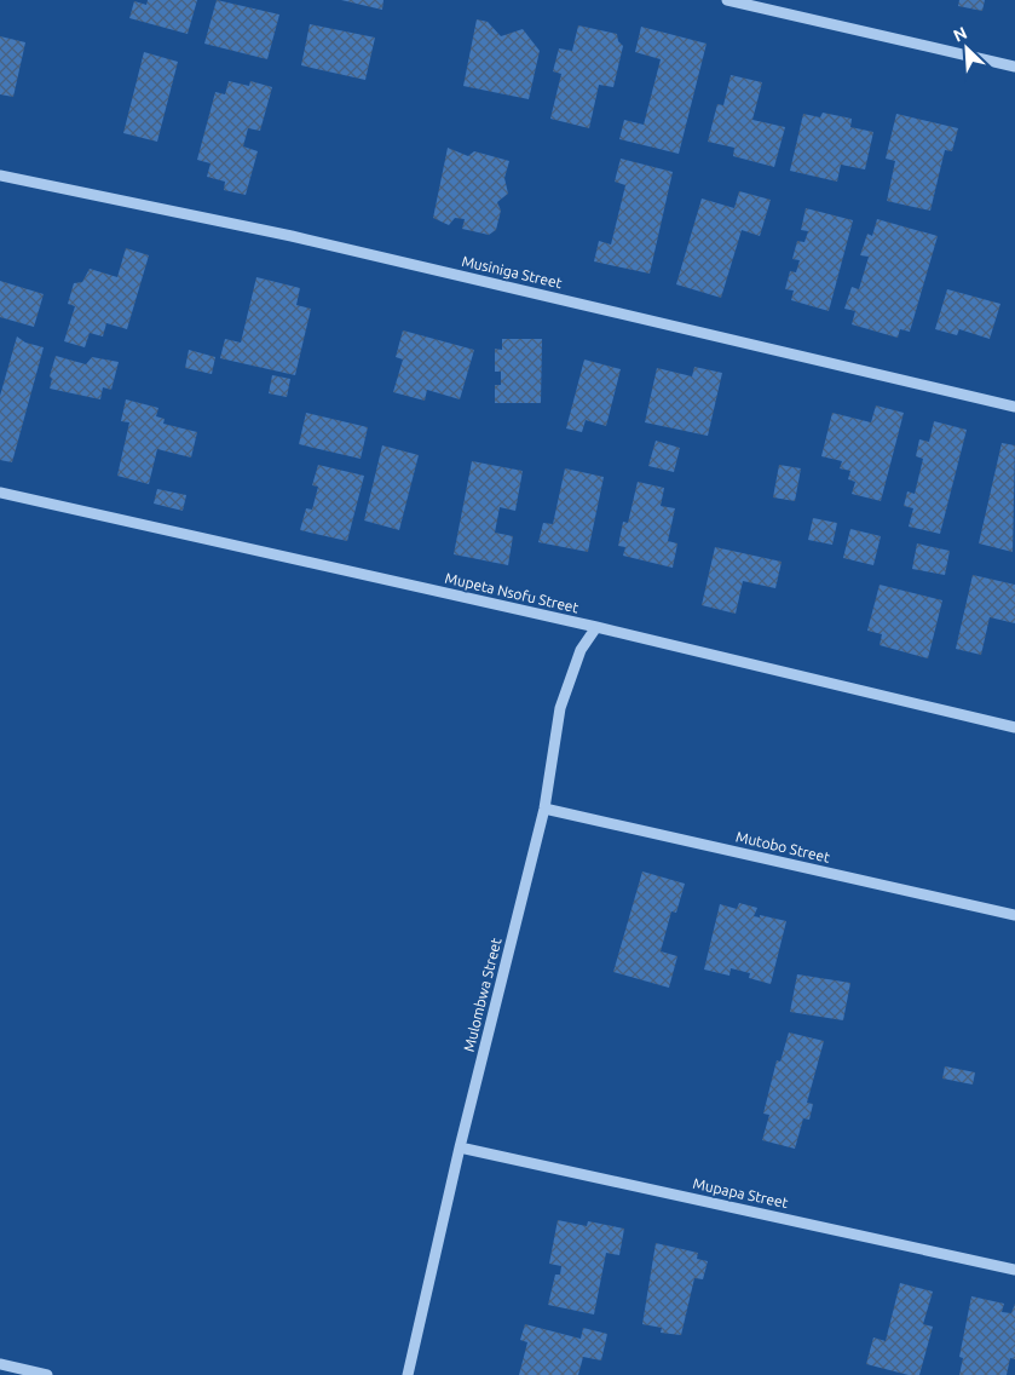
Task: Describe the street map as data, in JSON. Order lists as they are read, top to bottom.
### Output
{
  "streets": {
    "street": [
      "Musiniga Street",
      "Mupeta Nsofu Street",
      "Mutobo Street",
      "Mulombwa Street",
      "Mupapa Street"
    ]
  },
  "crossings": [
    ["Mupeta Nsofu Street", "Mulombwa Street"],
    ["Mutobo Street", "Mulombwa Street"],
    ["Mulombwa Street", "Mupapa Street"]
  ],
  "north": "top left"
}
